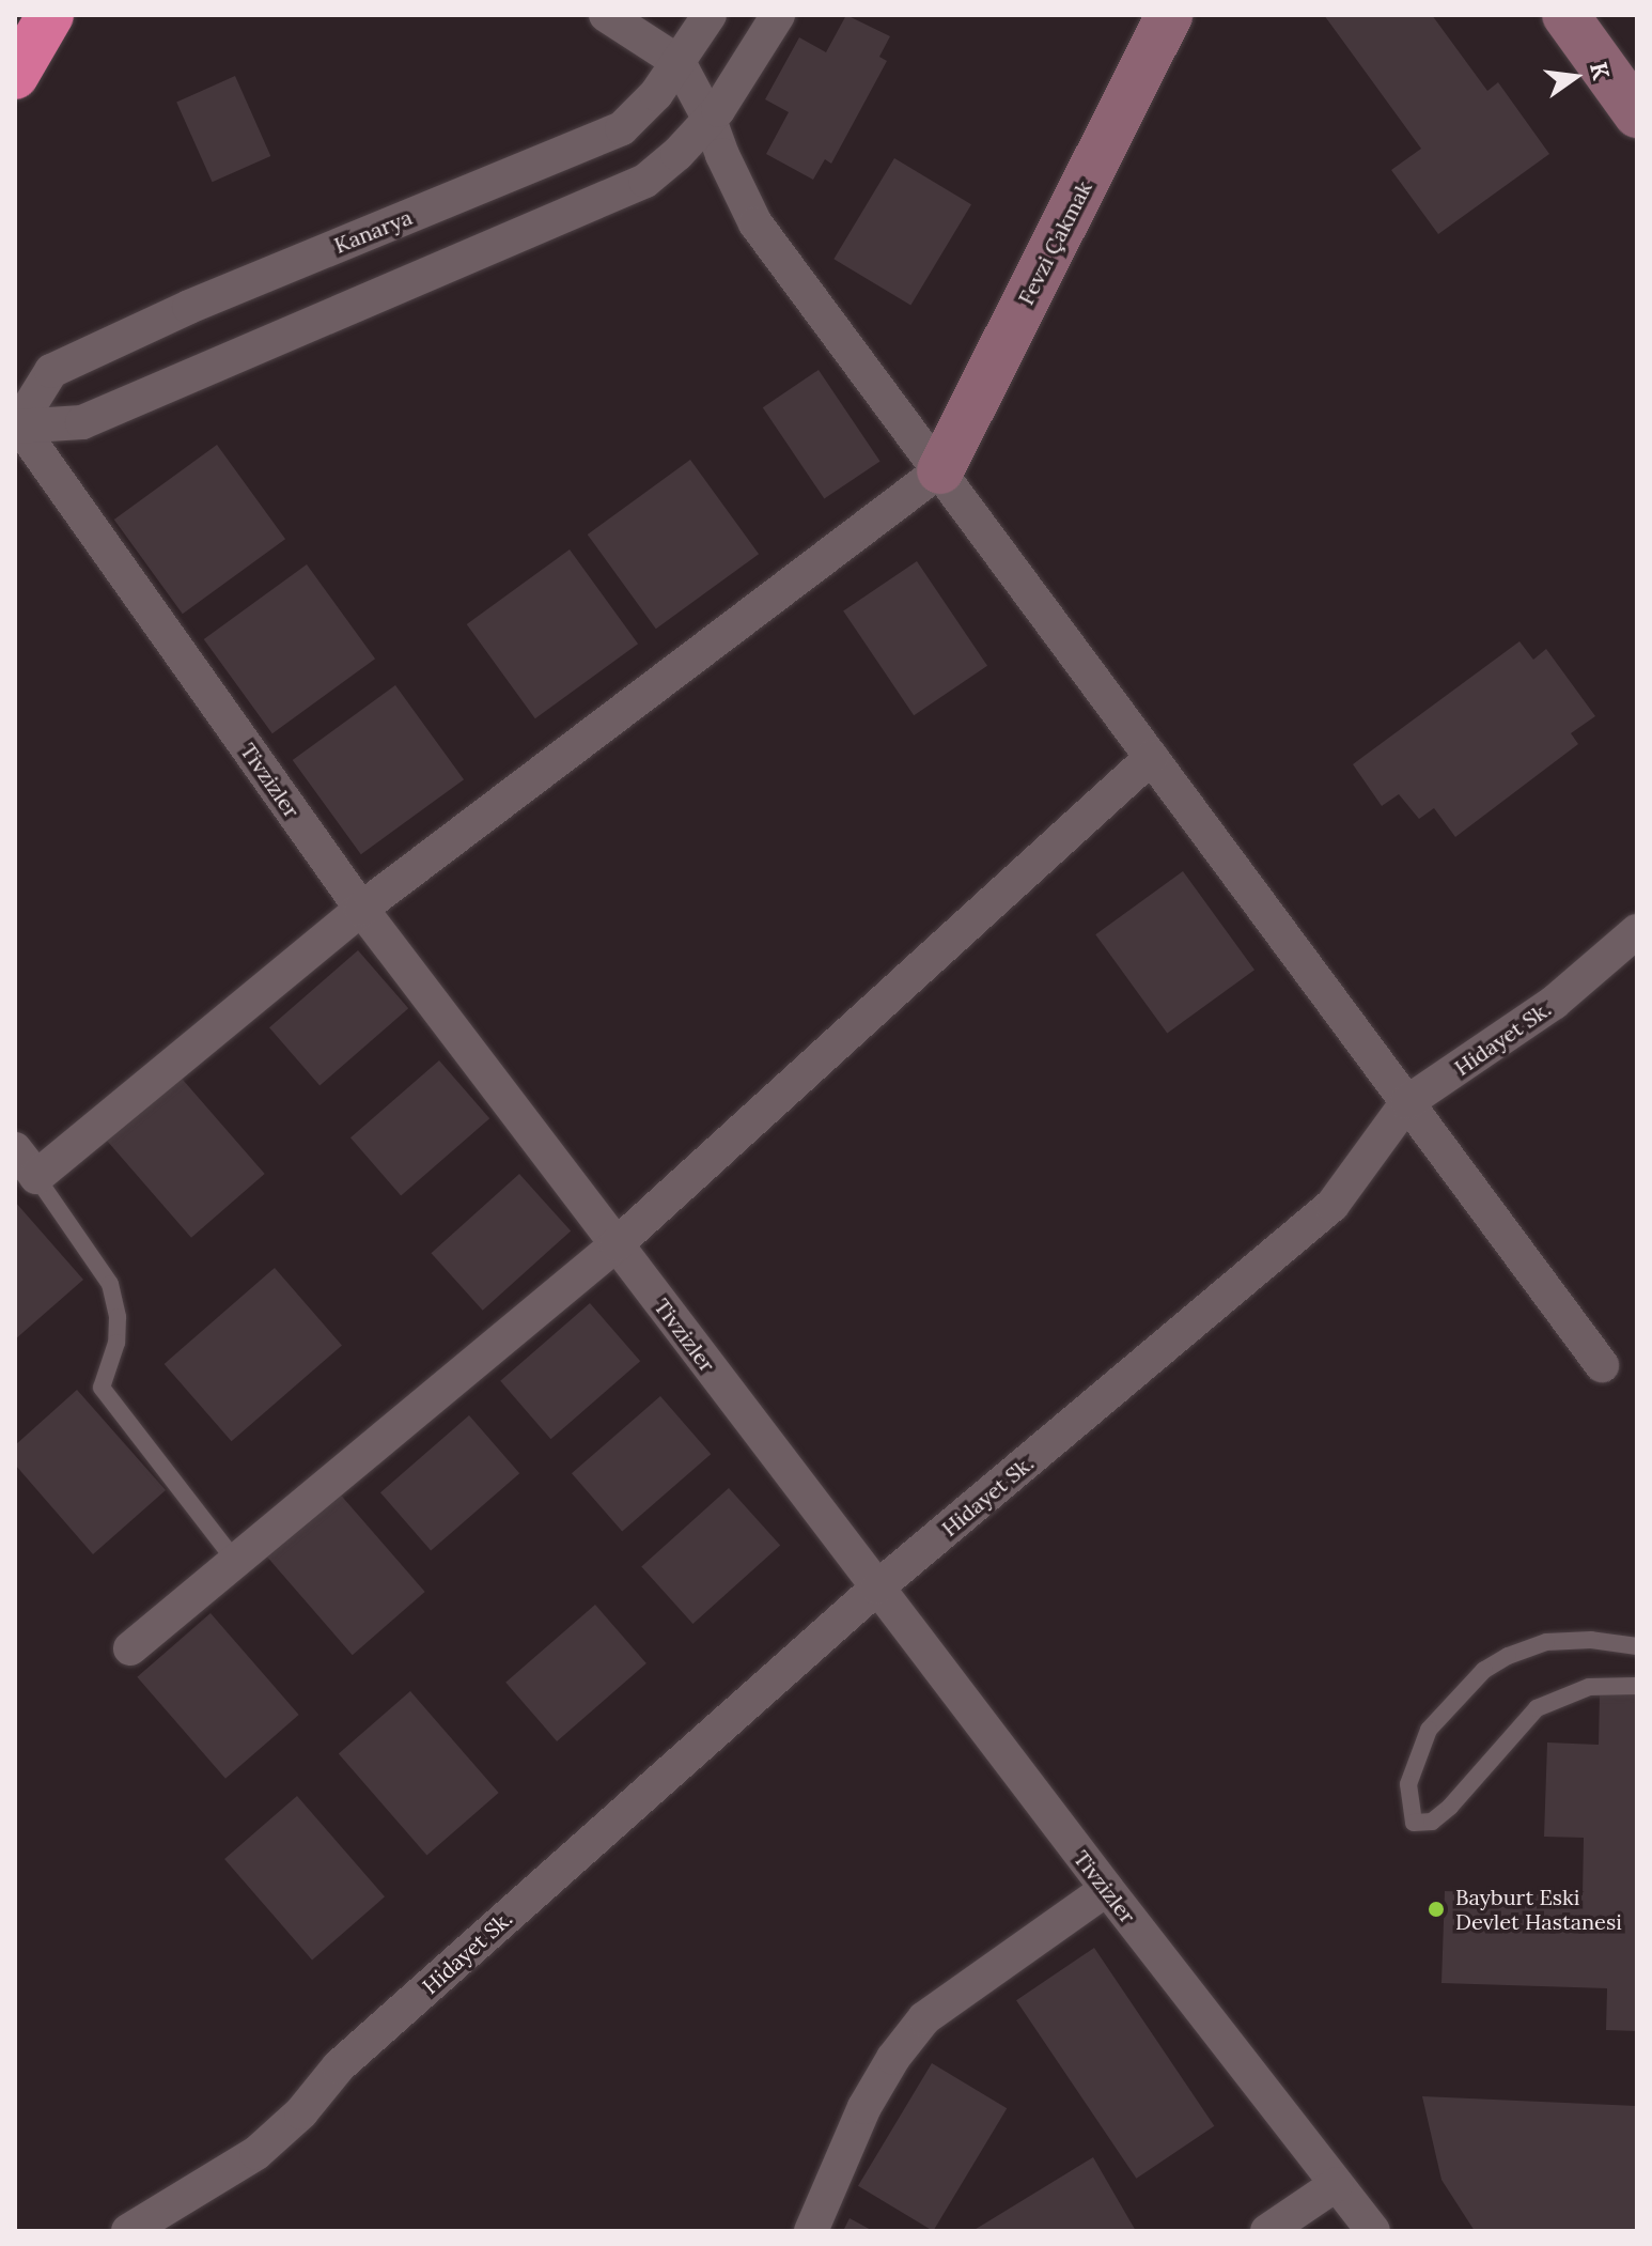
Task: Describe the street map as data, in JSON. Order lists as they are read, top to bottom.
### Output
{
  "streets": {
    "main road": ["Fevzi Çakmak"],
    "street": ["Kanarya", "Tivzizler", "Hidayet Sk."]
  },
  "crossings": [
    ["Kanarya", "Tivzizler"],
    ["Tivzizler", "Hidayet Sk."]
  ],
  "places": ["Bayburt Eski Devlet Hastanesi"],
  "north": "right"
}
